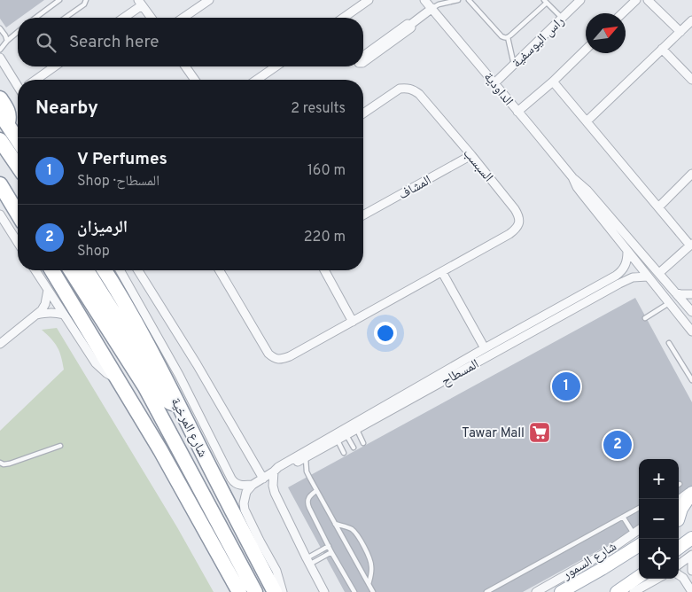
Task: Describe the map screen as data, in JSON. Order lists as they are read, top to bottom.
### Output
{
  "streets": {
    "highway": ["شارع المرخية"],
    "main road": ["شارع السمور"],
    "street": [
      "راس اليوسفية",
      "الداودية",
      "السبسب",
      "المشاف",
      "المسطاح"
    ]
  },
  "crossings": [
    ["راس اليوسفية", "الداودية"],
    ["الداودية", "المسطاح"],
    ["السبسب", "المشاف"]
  ],
  "places": {
    "supermarket": ["Tawar Mall"]
  },
  "north": "top right",
  "page": {
    "search": "Search here",
    "heading": ["Nearby", "2 results"],
    "list": [
      {
        "mark": "1",
        "name": "V Perfumes",
        "note": "Shop · المسطاح",
        "value": "160 m"
      },
      {
        "mark": "2",
        "name": "الرميزان",
        "note": "Shop",
        "value": "220 m"
      }
    ],
    "pins": ["1", "2"],
    "map_buttons": ["+", "−"]
  }
}
